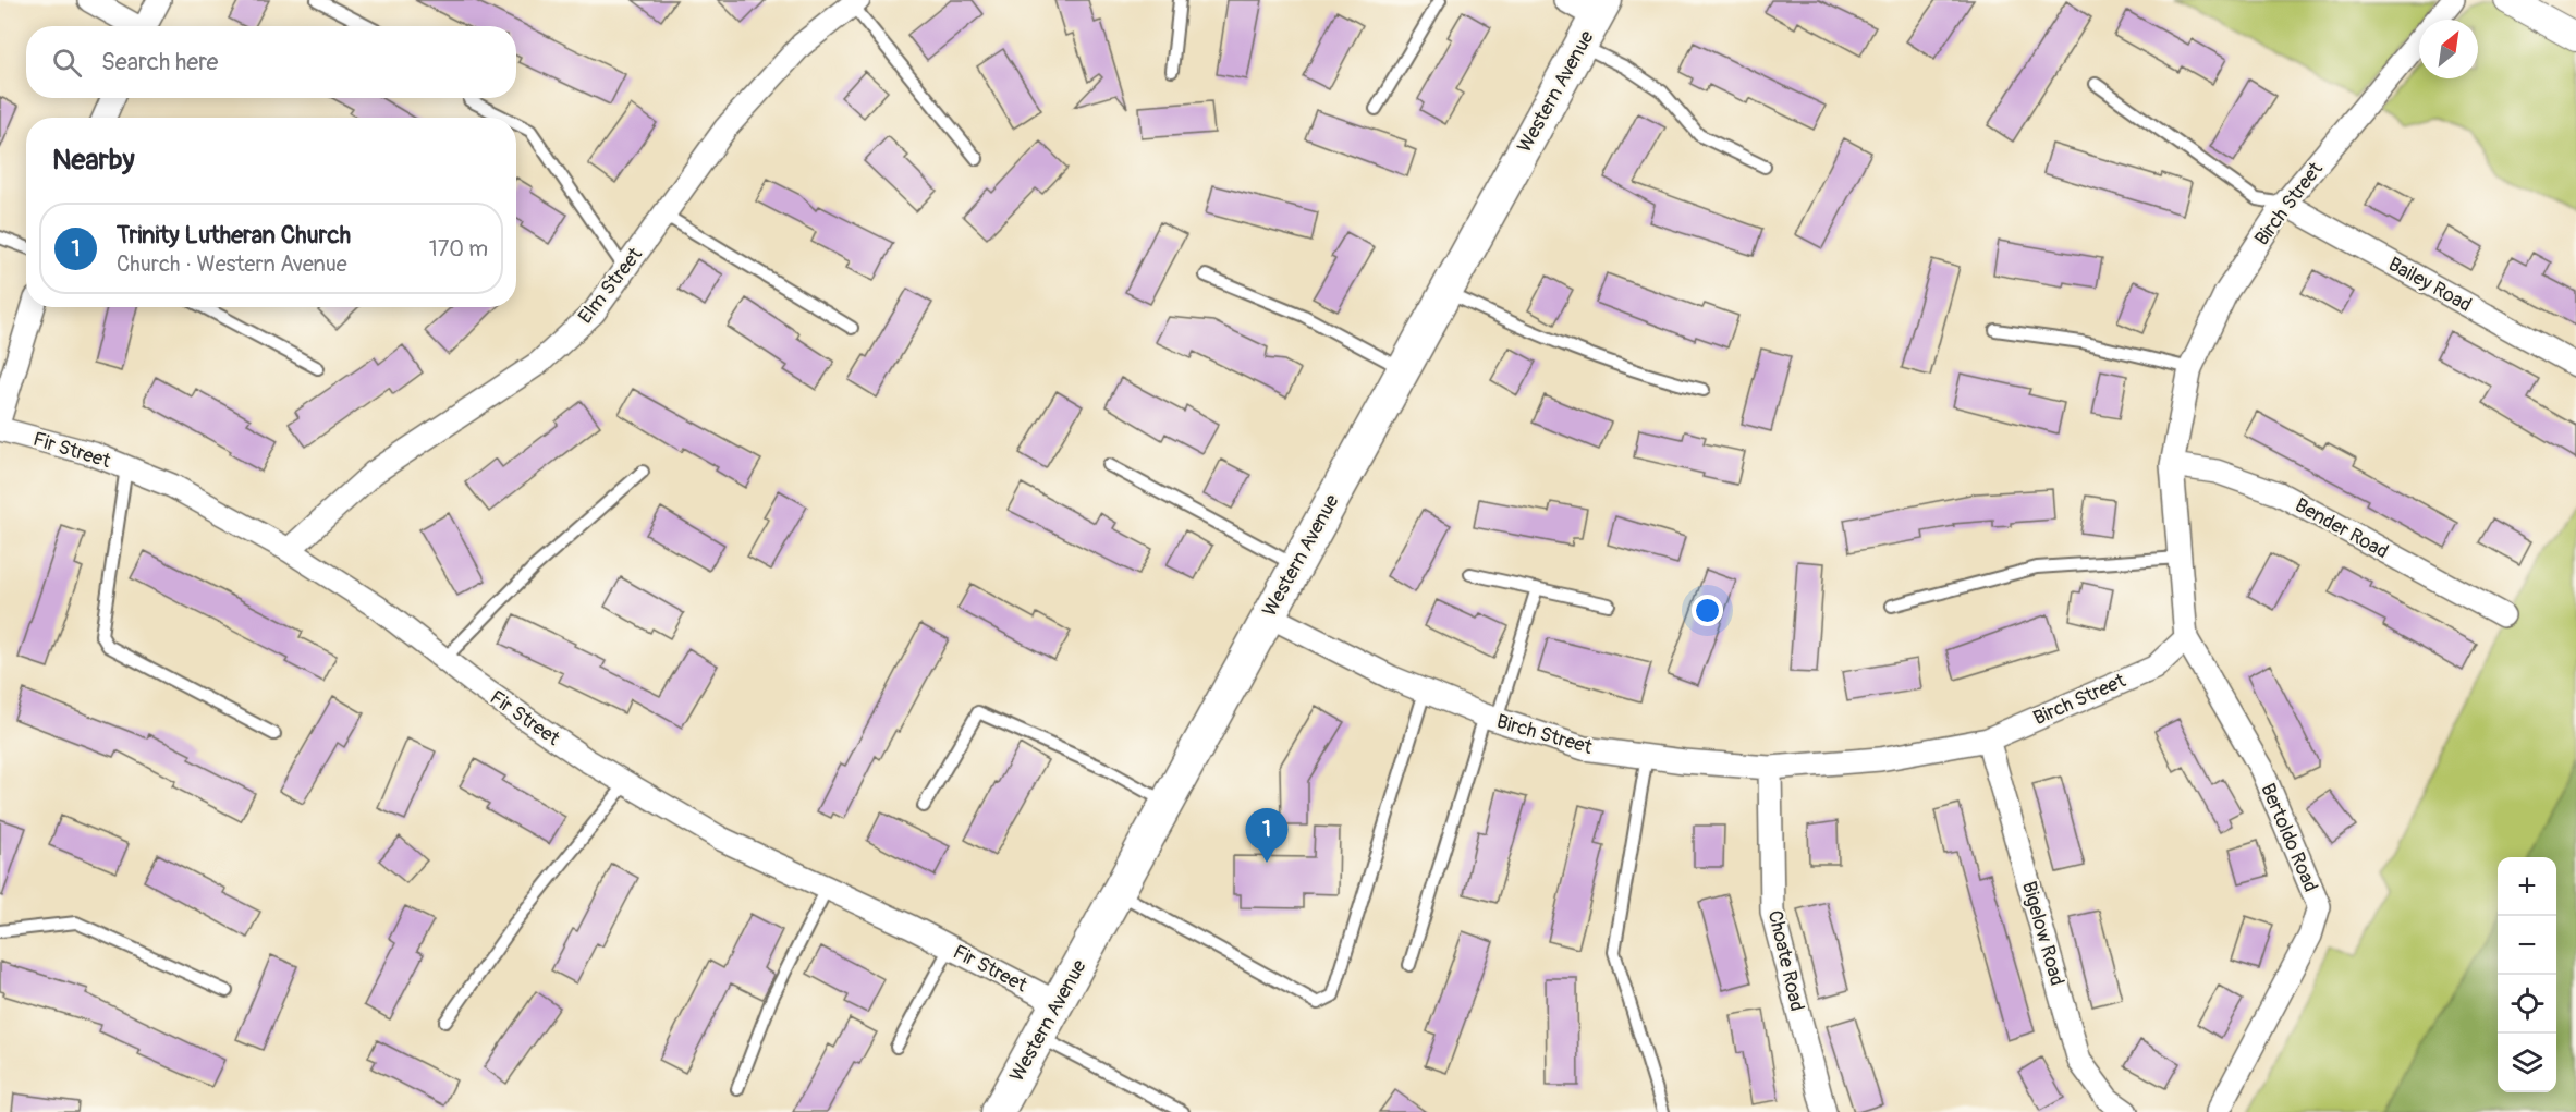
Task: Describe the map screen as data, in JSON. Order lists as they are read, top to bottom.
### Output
{
  "streets": {
    "main road": ["Western Avenue"],
    "street": [
      "Birch Street",
      "Bailey Road",
      "Elm Street",
      "Fir Street",
      "Bender Road",
      "Bertoldo Road",
      "Bigelow Road",
      "Choate Road"
    ]
  },
  "crossings": [
    ["Western Avenue", "Birch Street"],
    ["Western Avenue", "Fir Street"],
    ["Birch Street", "Bailey Road"],
    ["Birch Street", "Bender Road"],
    ["Birch Street", "Bertoldo Road"],
    ["Birch Street", "Bigelow Road"],
    ["Birch Street", "Choate Road"],
    ["Elm Street", "Fir Street"]
  ],
  "north": "top right",
  "page": {
    "search": "Search here",
    "heading": "Nearby",
    "list": [
      {
        "mark": "1",
        "name": "Trinity Lutheran Church",
        "note": "Church · Western Avenue",
        "value": "170 m"
      }
    ],
    "pins": "1",
    "map_buttons": ["+", "−"]
  }
}
